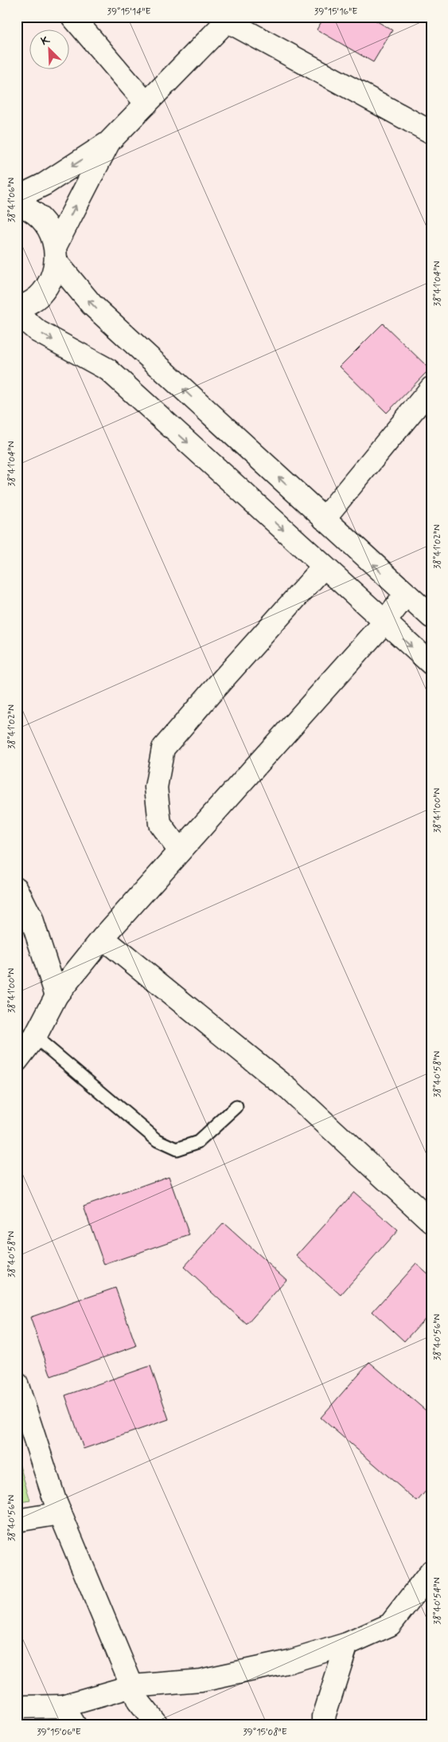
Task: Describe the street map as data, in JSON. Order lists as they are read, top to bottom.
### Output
{
  "north": "top left",
  "coordinates": [
    "39°15'14\"E",
    "39°15'16\"E",
    "38°41'06\"N",
    "38°41'04\"N",
    "38°41'02\"N",
    "38°41'00\"N",
    "38°40'58\"N",
    "38°40'56\"N",
    "38°40'54\"N",
    "39°15'06\"E",
    "39°15'08\"E"
  ]
}
